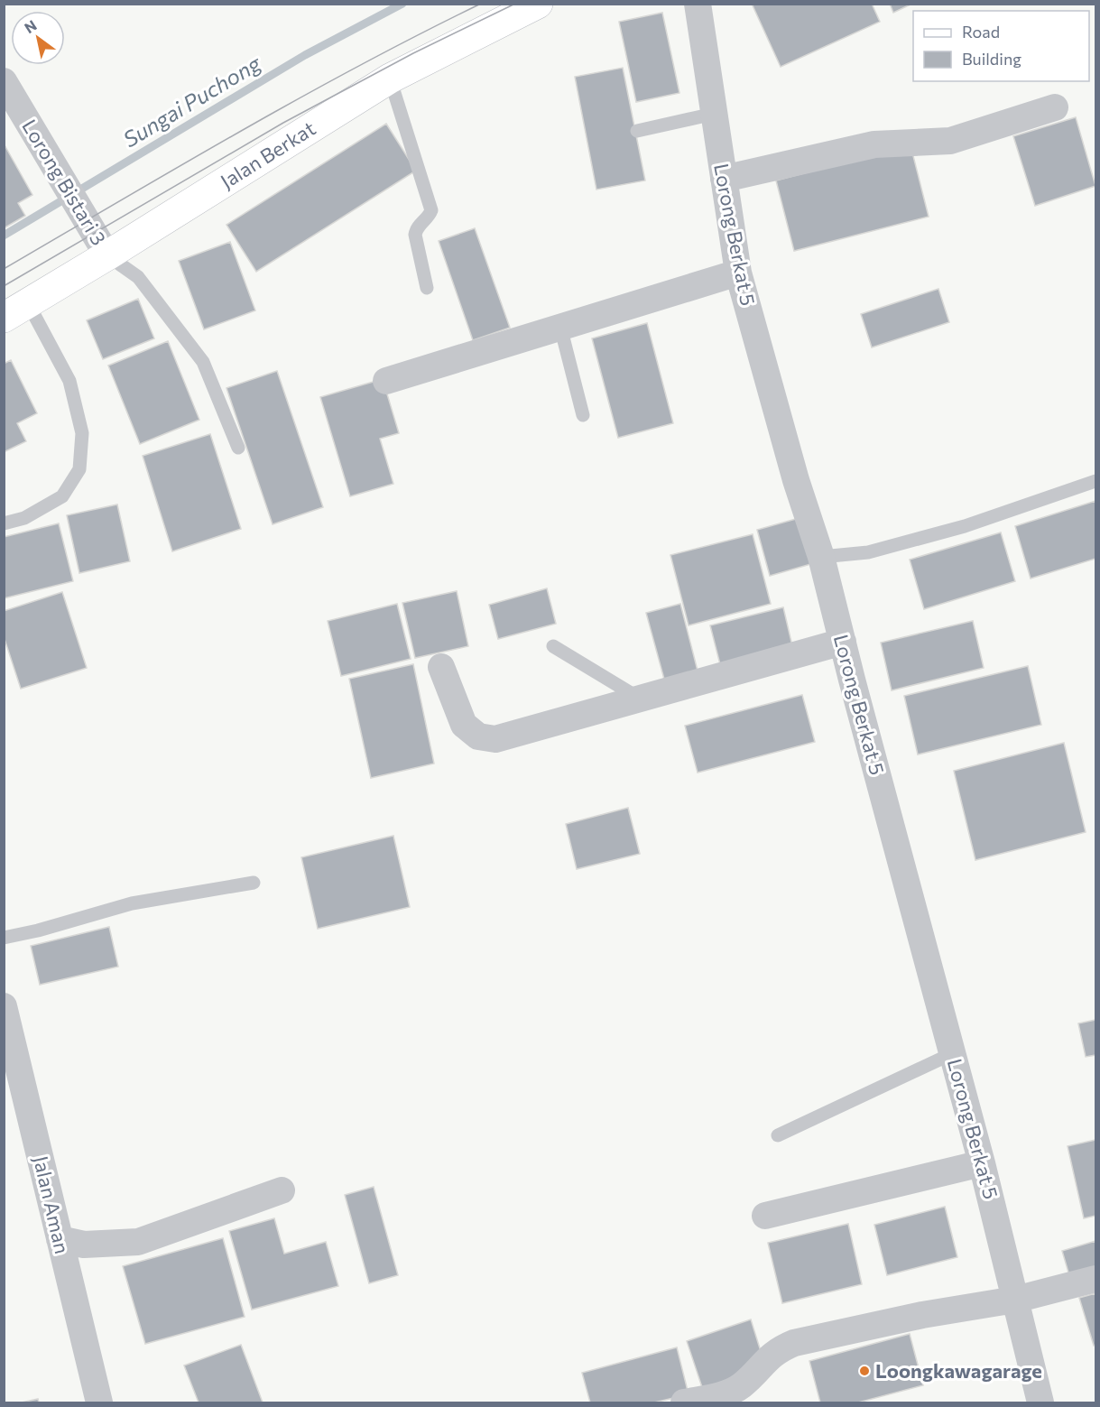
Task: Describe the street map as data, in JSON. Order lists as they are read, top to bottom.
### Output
{
  "streets": {
    "street": [
      "Jalan Berkat",
      "Lorong Bistari 3",
      "Lorong Berkat 5",
      "Jalan Aman"
    ]
  },
  "crossings": [
    ["Jalan Berkat", "Lorong Bistari 3"]
  ],
  "water": ["Sungai Puchong"],
  "places": ["Loongkawagarage"],
  "legend": ["Road", "Building"],
  "north": "top left"
}
